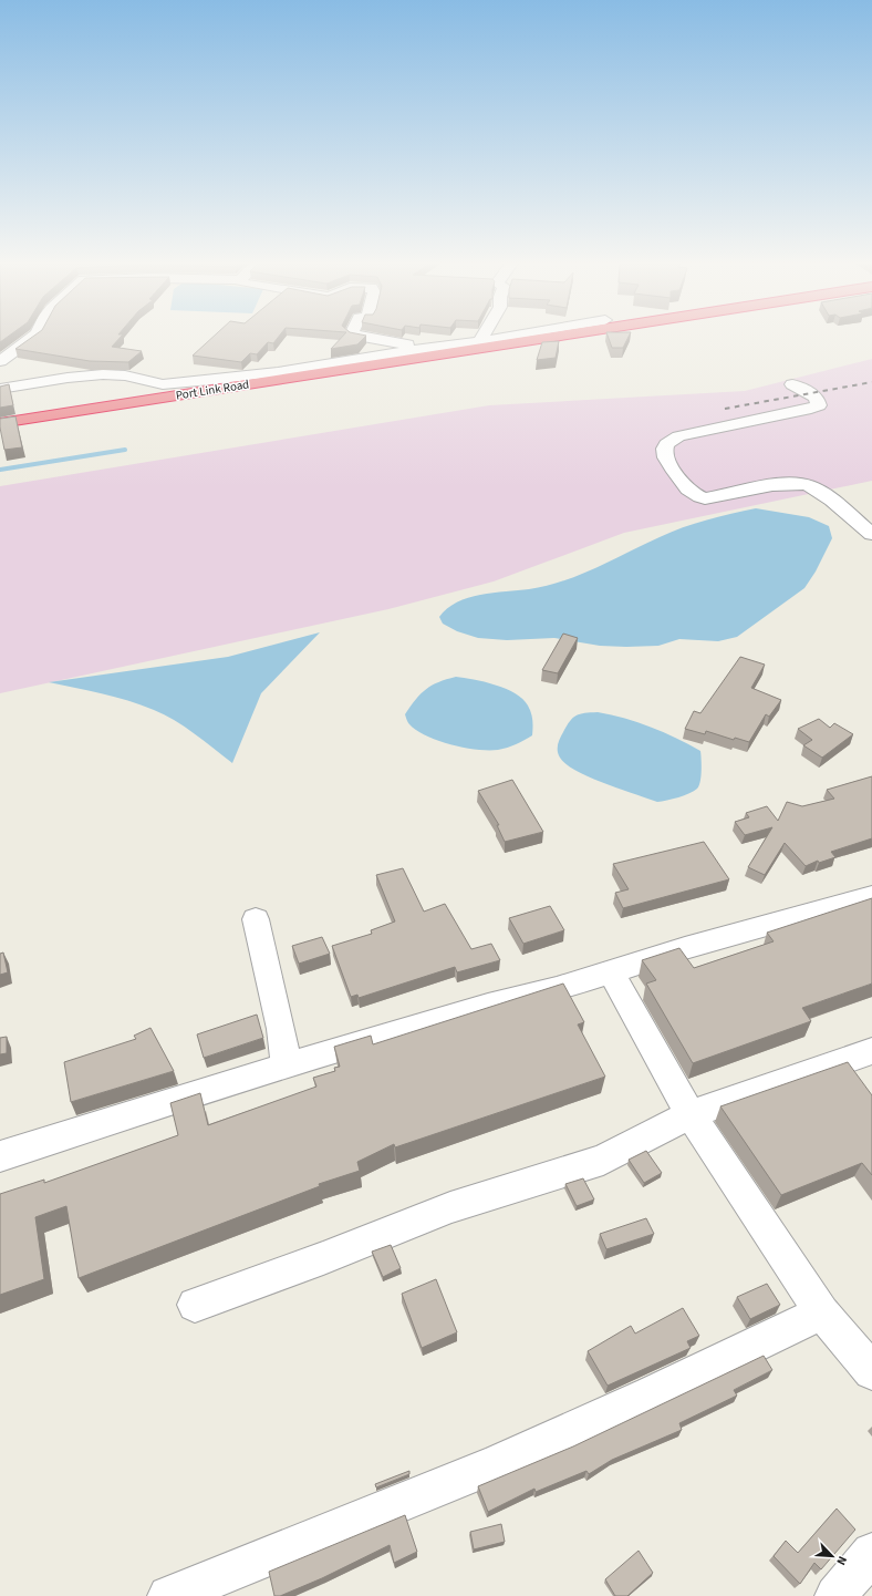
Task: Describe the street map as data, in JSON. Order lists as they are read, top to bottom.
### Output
{
  "streets": {
    "highway": ["Port Link Road"]
  },
  "north": "bottom right"
}
